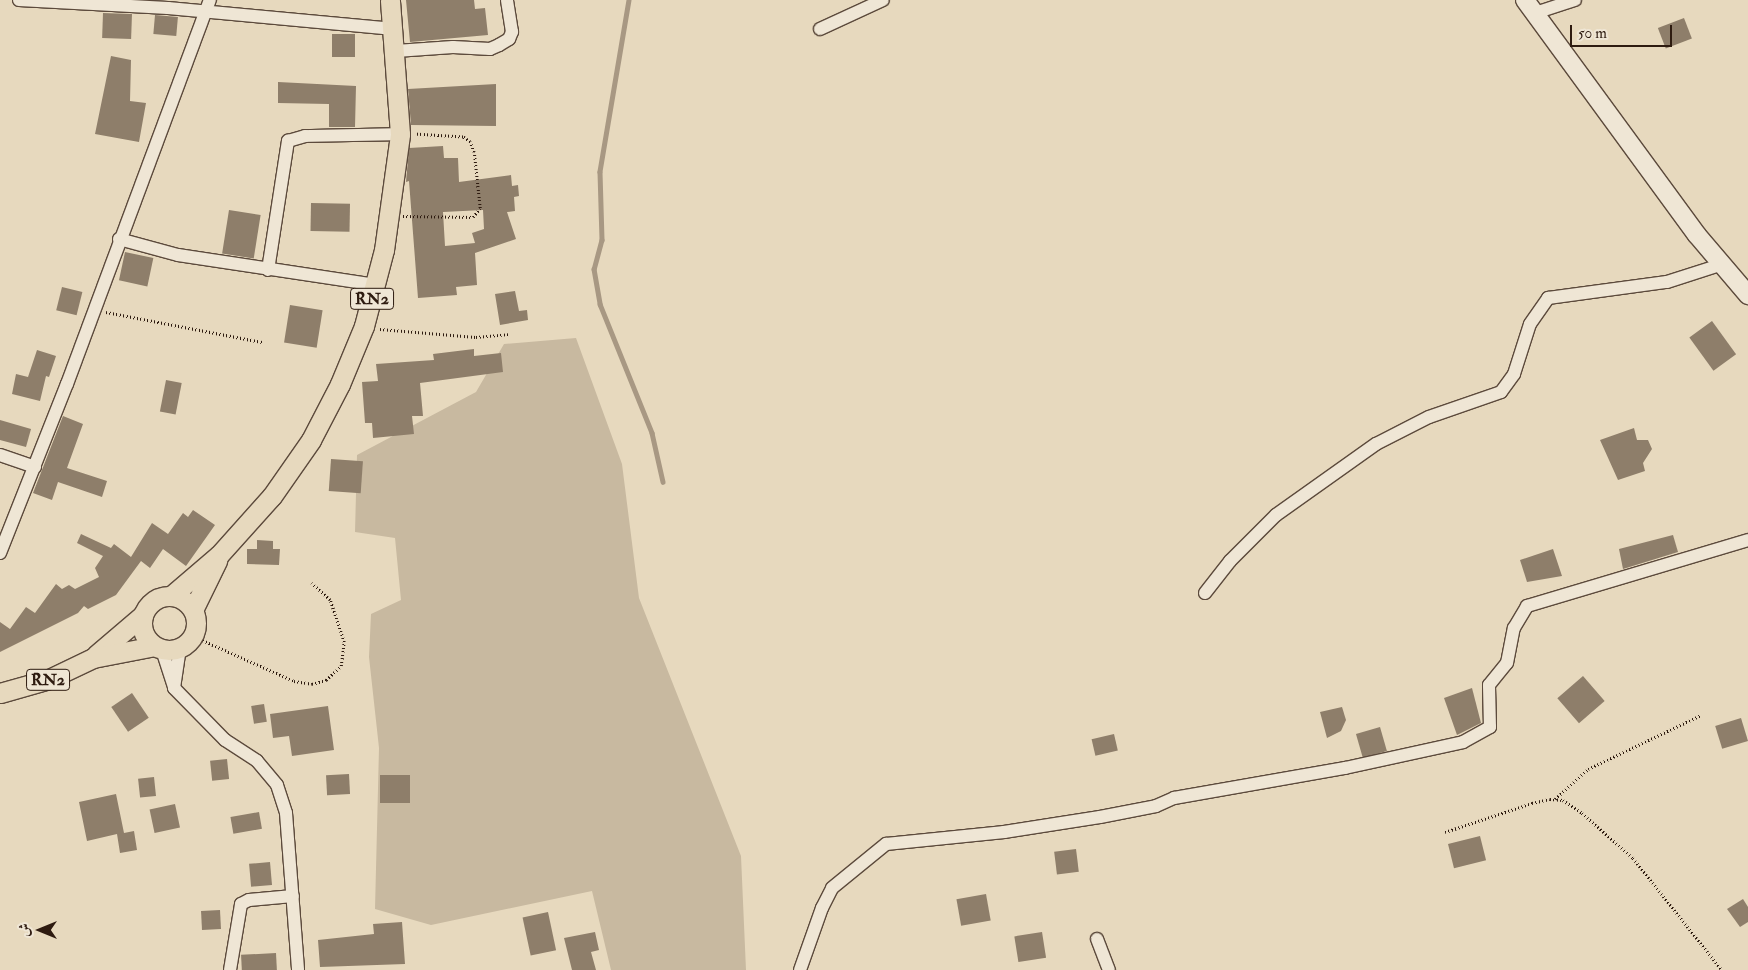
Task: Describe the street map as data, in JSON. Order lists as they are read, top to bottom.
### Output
{
  "streets": {
    "main road": ["RN2"]
  },
  "scale_bar": "50 m",
  "north": "left"
}
